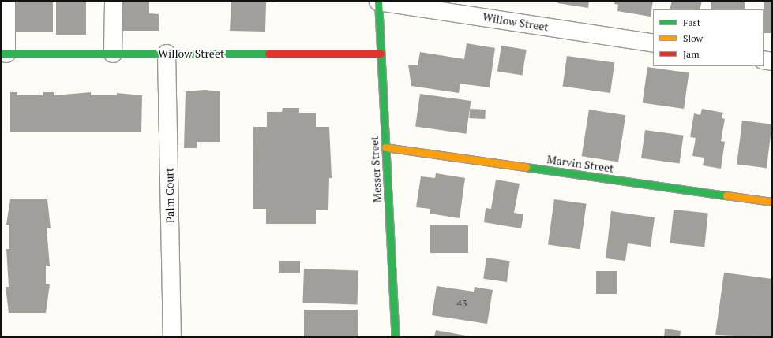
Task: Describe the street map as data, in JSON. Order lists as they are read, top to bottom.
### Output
{
  "streets": {
    "street": [
      "Willow Street",
      "Marvin Street",
      "Messer Street",
      "Palm Court"
    ]
  },
  "crossings": [
    ["Willow Street", "Messer Street"],
    ["Willow Street", "Palm Court"],
    ["Marvin Street", "Messer Street"]
  ],
  "house_numbers": ["43"],
  "legend": ["Fast", "Slow", "Jam"]
}
